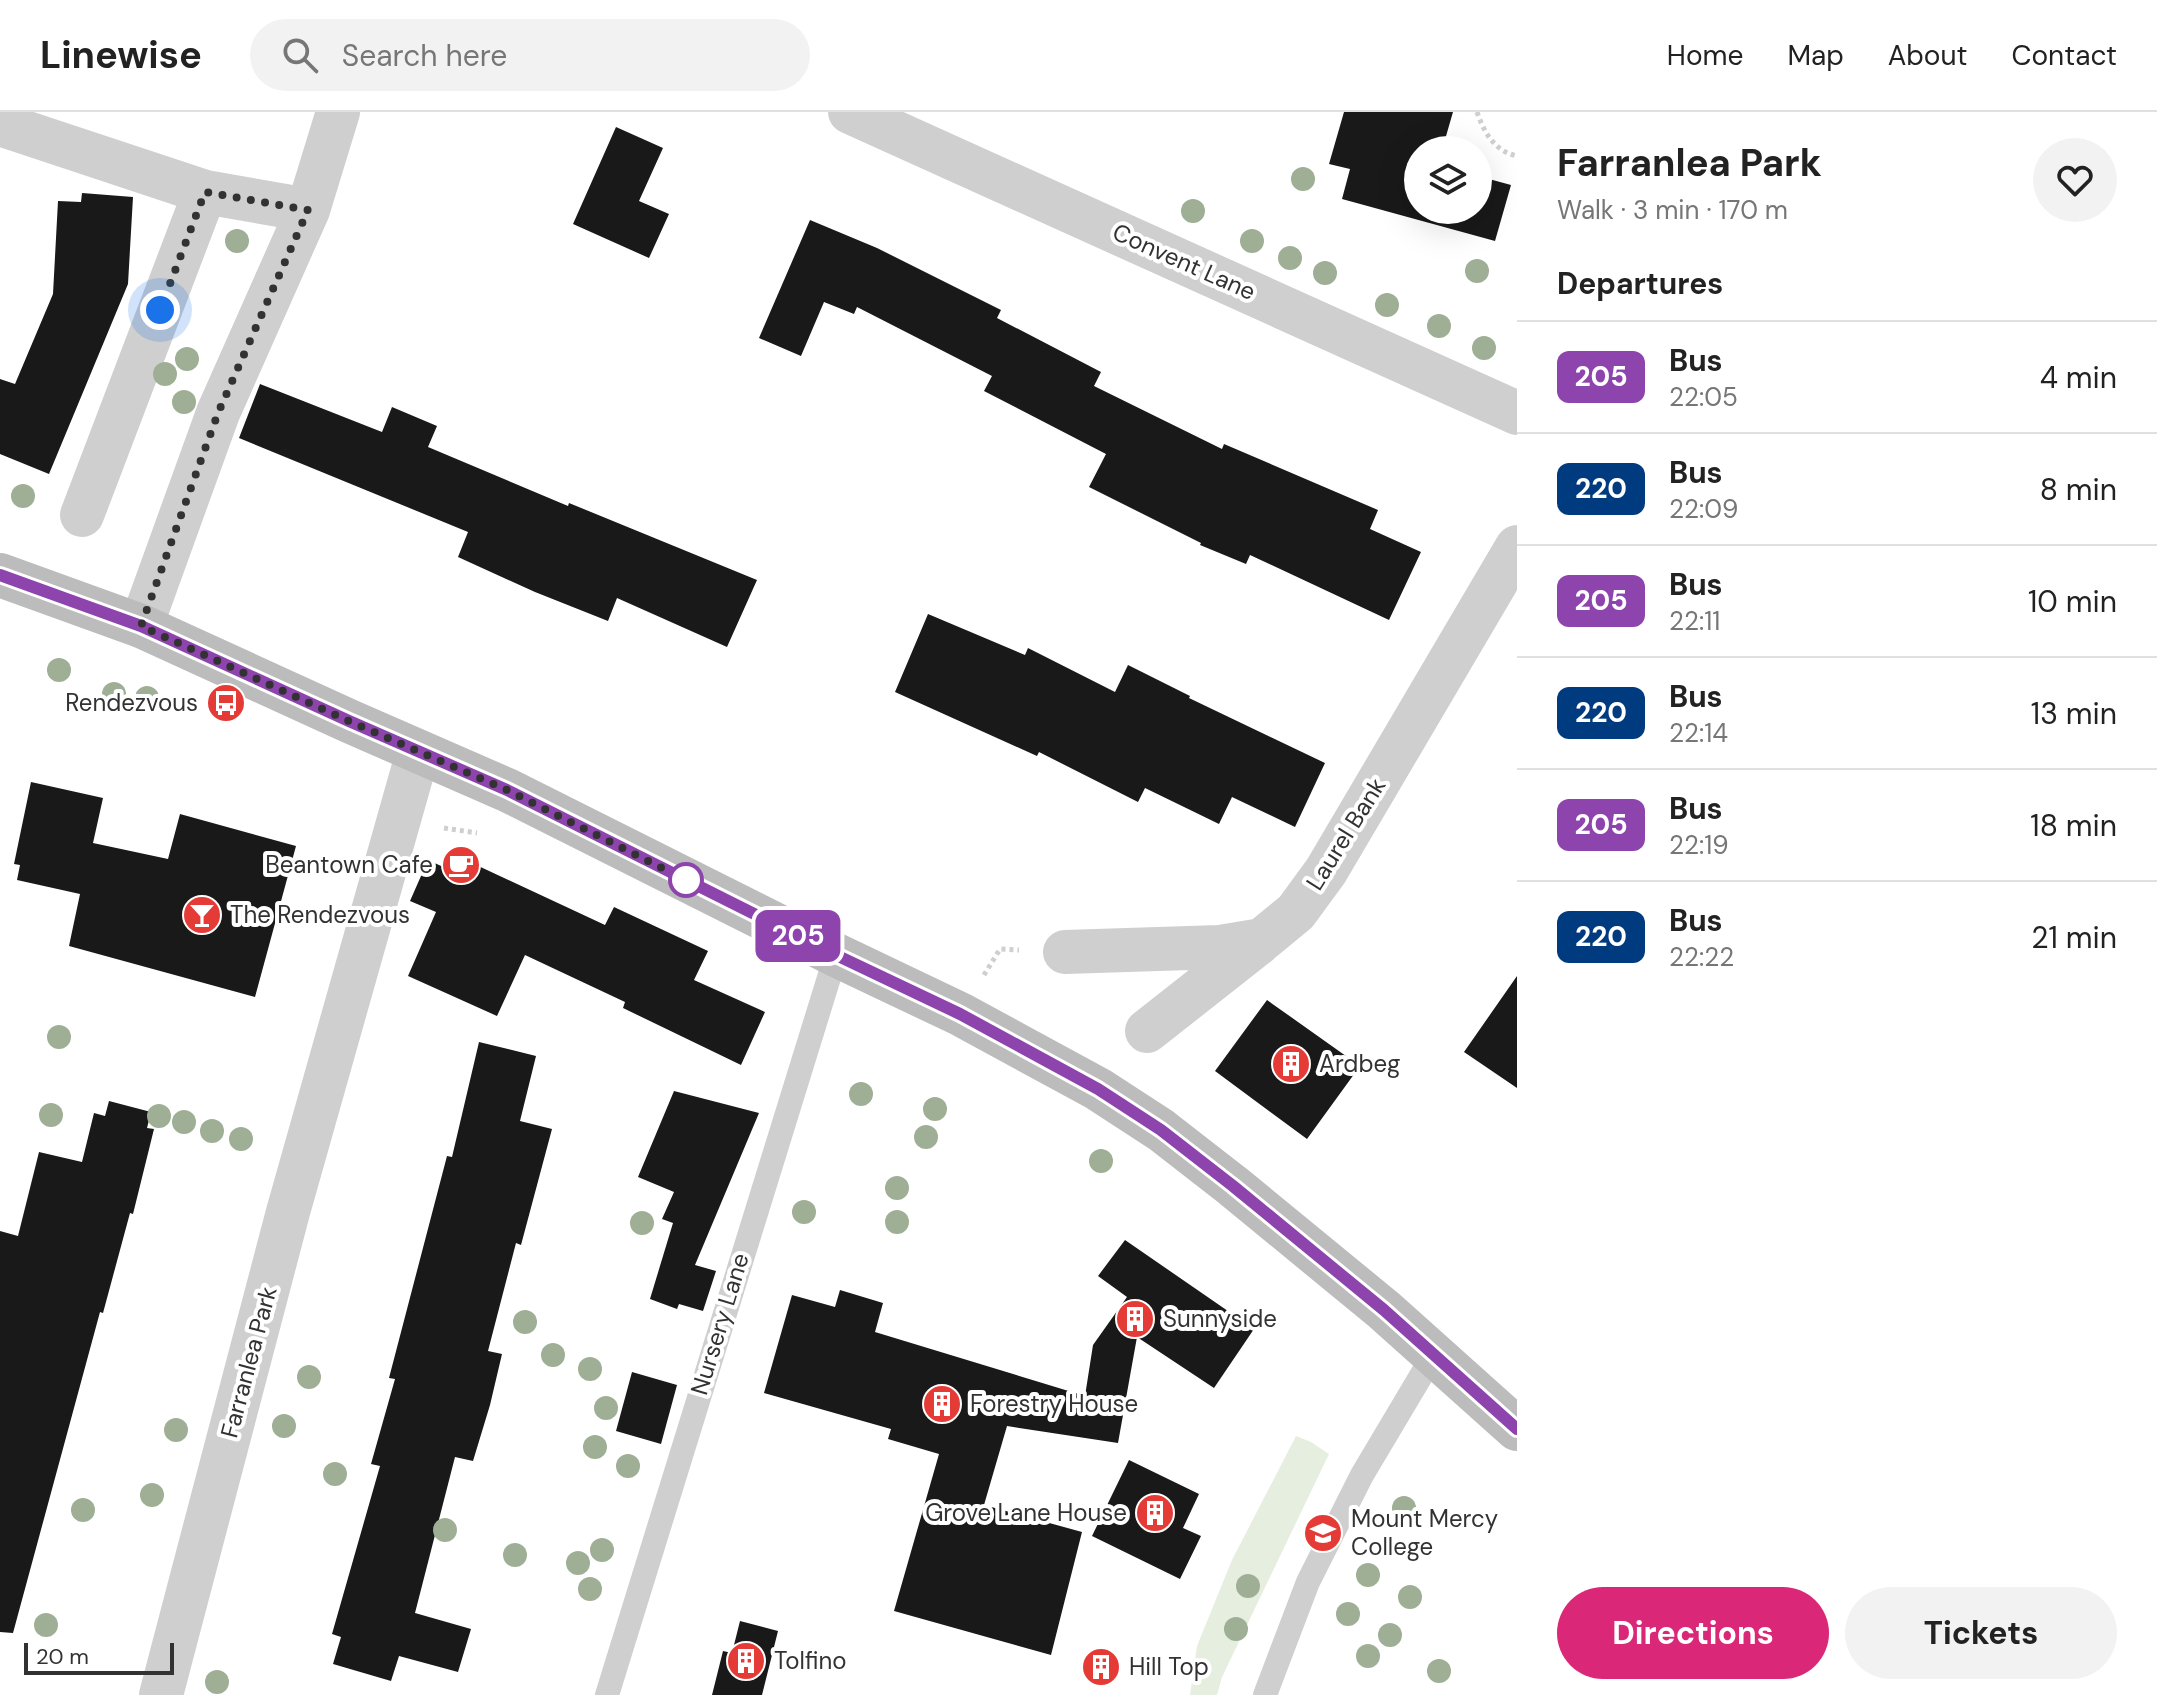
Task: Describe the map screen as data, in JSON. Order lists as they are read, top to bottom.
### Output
{
  "streets": {
    "street": ["Convent Lane", "Laurel Bank", "Farranlea Park"],
    "lane": ["Nursery Lane"]
  },
  "places": {
    "bus stop": ["Rendezvous"],
    "cafe": ["Beantown Cafe"],
    "bar": ["The Rendezvous"],
    "building": [
      "Ardbeg",
      "Sunnyside",
      "Forestry House",
      "Grove Lane House",
      "Tolfino",
      "Hill Top"
    ],
    "school or university": ["Mount Mercy College"]
  },
  "lines": ["bus line 205"],
  "scale_bar": "20 m",
  "page": {
    "header": "Linewise",
    "search": "Search here",
    "nav": [
      "Home",
      "Map",
      "About",
      "Contact"
    ],
    "on_map": "205",
    "heading": [
      ["Farranlea Park", "Walk · 3 min · 170 m"],
      "Departures"
    ],
    "list": [
      {
        "mark": "205",
        "name": "Bus",
        "note": "22:05",
        "value": "4 min"
      },
      {
        "mark": "220",
        "name": "Bus",
        "note": "22:09",
        "value": "8 min"
      },
      {
        "mark": "205",
        "name": "Bus",
        "note": "22:11",
        "value": "10 min"
      },
      {
        "mark": "220",
        "name": "Bus",
        "note": "22:14",
        "value": "13 min"
      },
      {
        "mark": "205",
        "name": "Bus",
        "note": "22:19",
        "value": "18 min"
      },
      {
        "mark": "220",
        "name": "Bus",
        "note": "22:22",
        "value": "21 min"
      }
    ],
    "buttons": ["Directions", "Tickets"],
    "scale": "20 m"
  }
}
